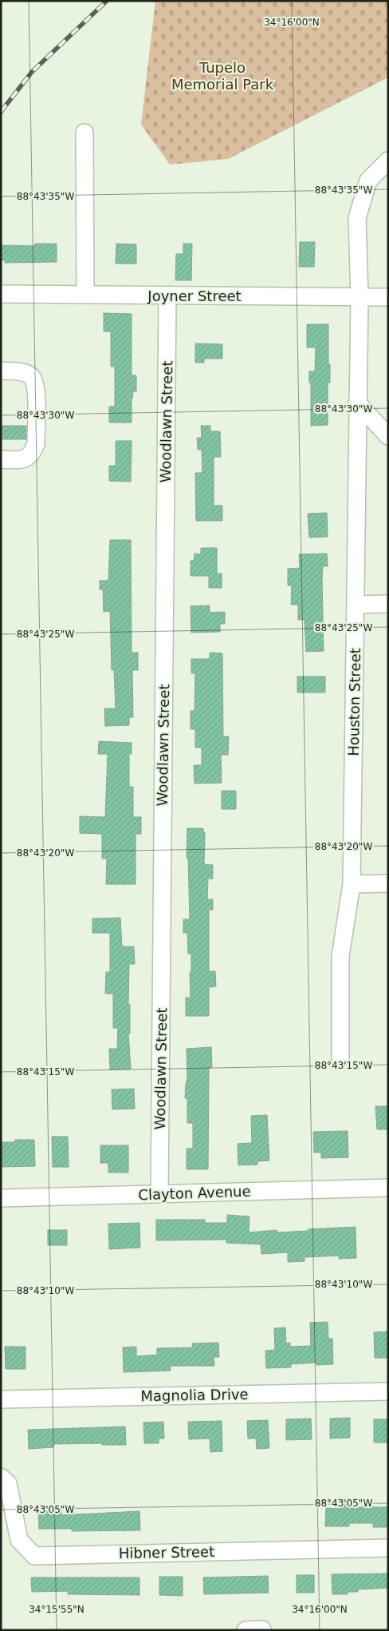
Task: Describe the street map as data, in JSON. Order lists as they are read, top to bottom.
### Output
{
  "streets": {
    "street": [
      "Joyner Street",
      "Woodlawn Street",
      "Houston Street",
      "Clayton Avenue",
      "Magnolia Drive",
      "Hibner Street"
    ]
  },
  "crossings": [
    ["Joyner Street", "Woodlawn Street"],
    ["Joyner Street", "Houston Street"],
    ["Woodlawn Street", "Clayton Avenue"]
  ],
  "parks": ["Tupelo Memorial Park"],
  "coordinates": [
    "34°16'00\"N",
    "88°43'35\"W",
    "88°43'30\"W",
    "88°43'25\"W",
    "88°43'20\"W",
    "88°43'15\"W",
    "88°43'10\"W",
    "88°43'05\"W",
    "34°15'55\"N"
  ]
}
